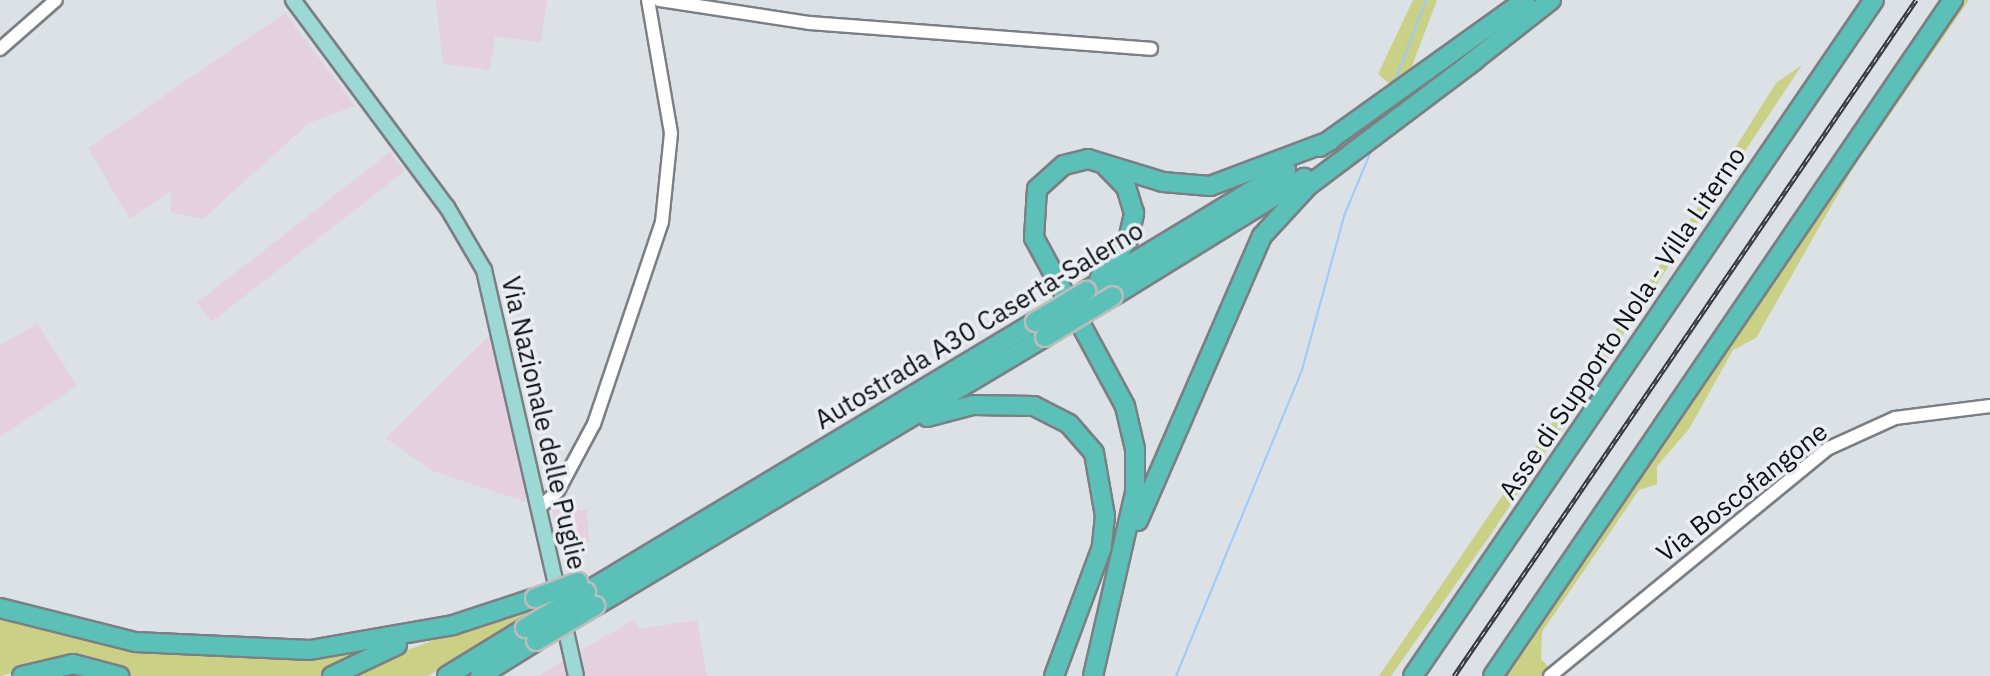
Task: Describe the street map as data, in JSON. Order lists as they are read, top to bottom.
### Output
{
  "streets": {
    "highway": ["Asse di Supporto Nola - Villa Literno", "Autostrada A30 Caserta-Salerno"],
    "main road": ["Via Nazionale delle Puglie"],
    "street": ["Via Boscofangone"]
  }
}
